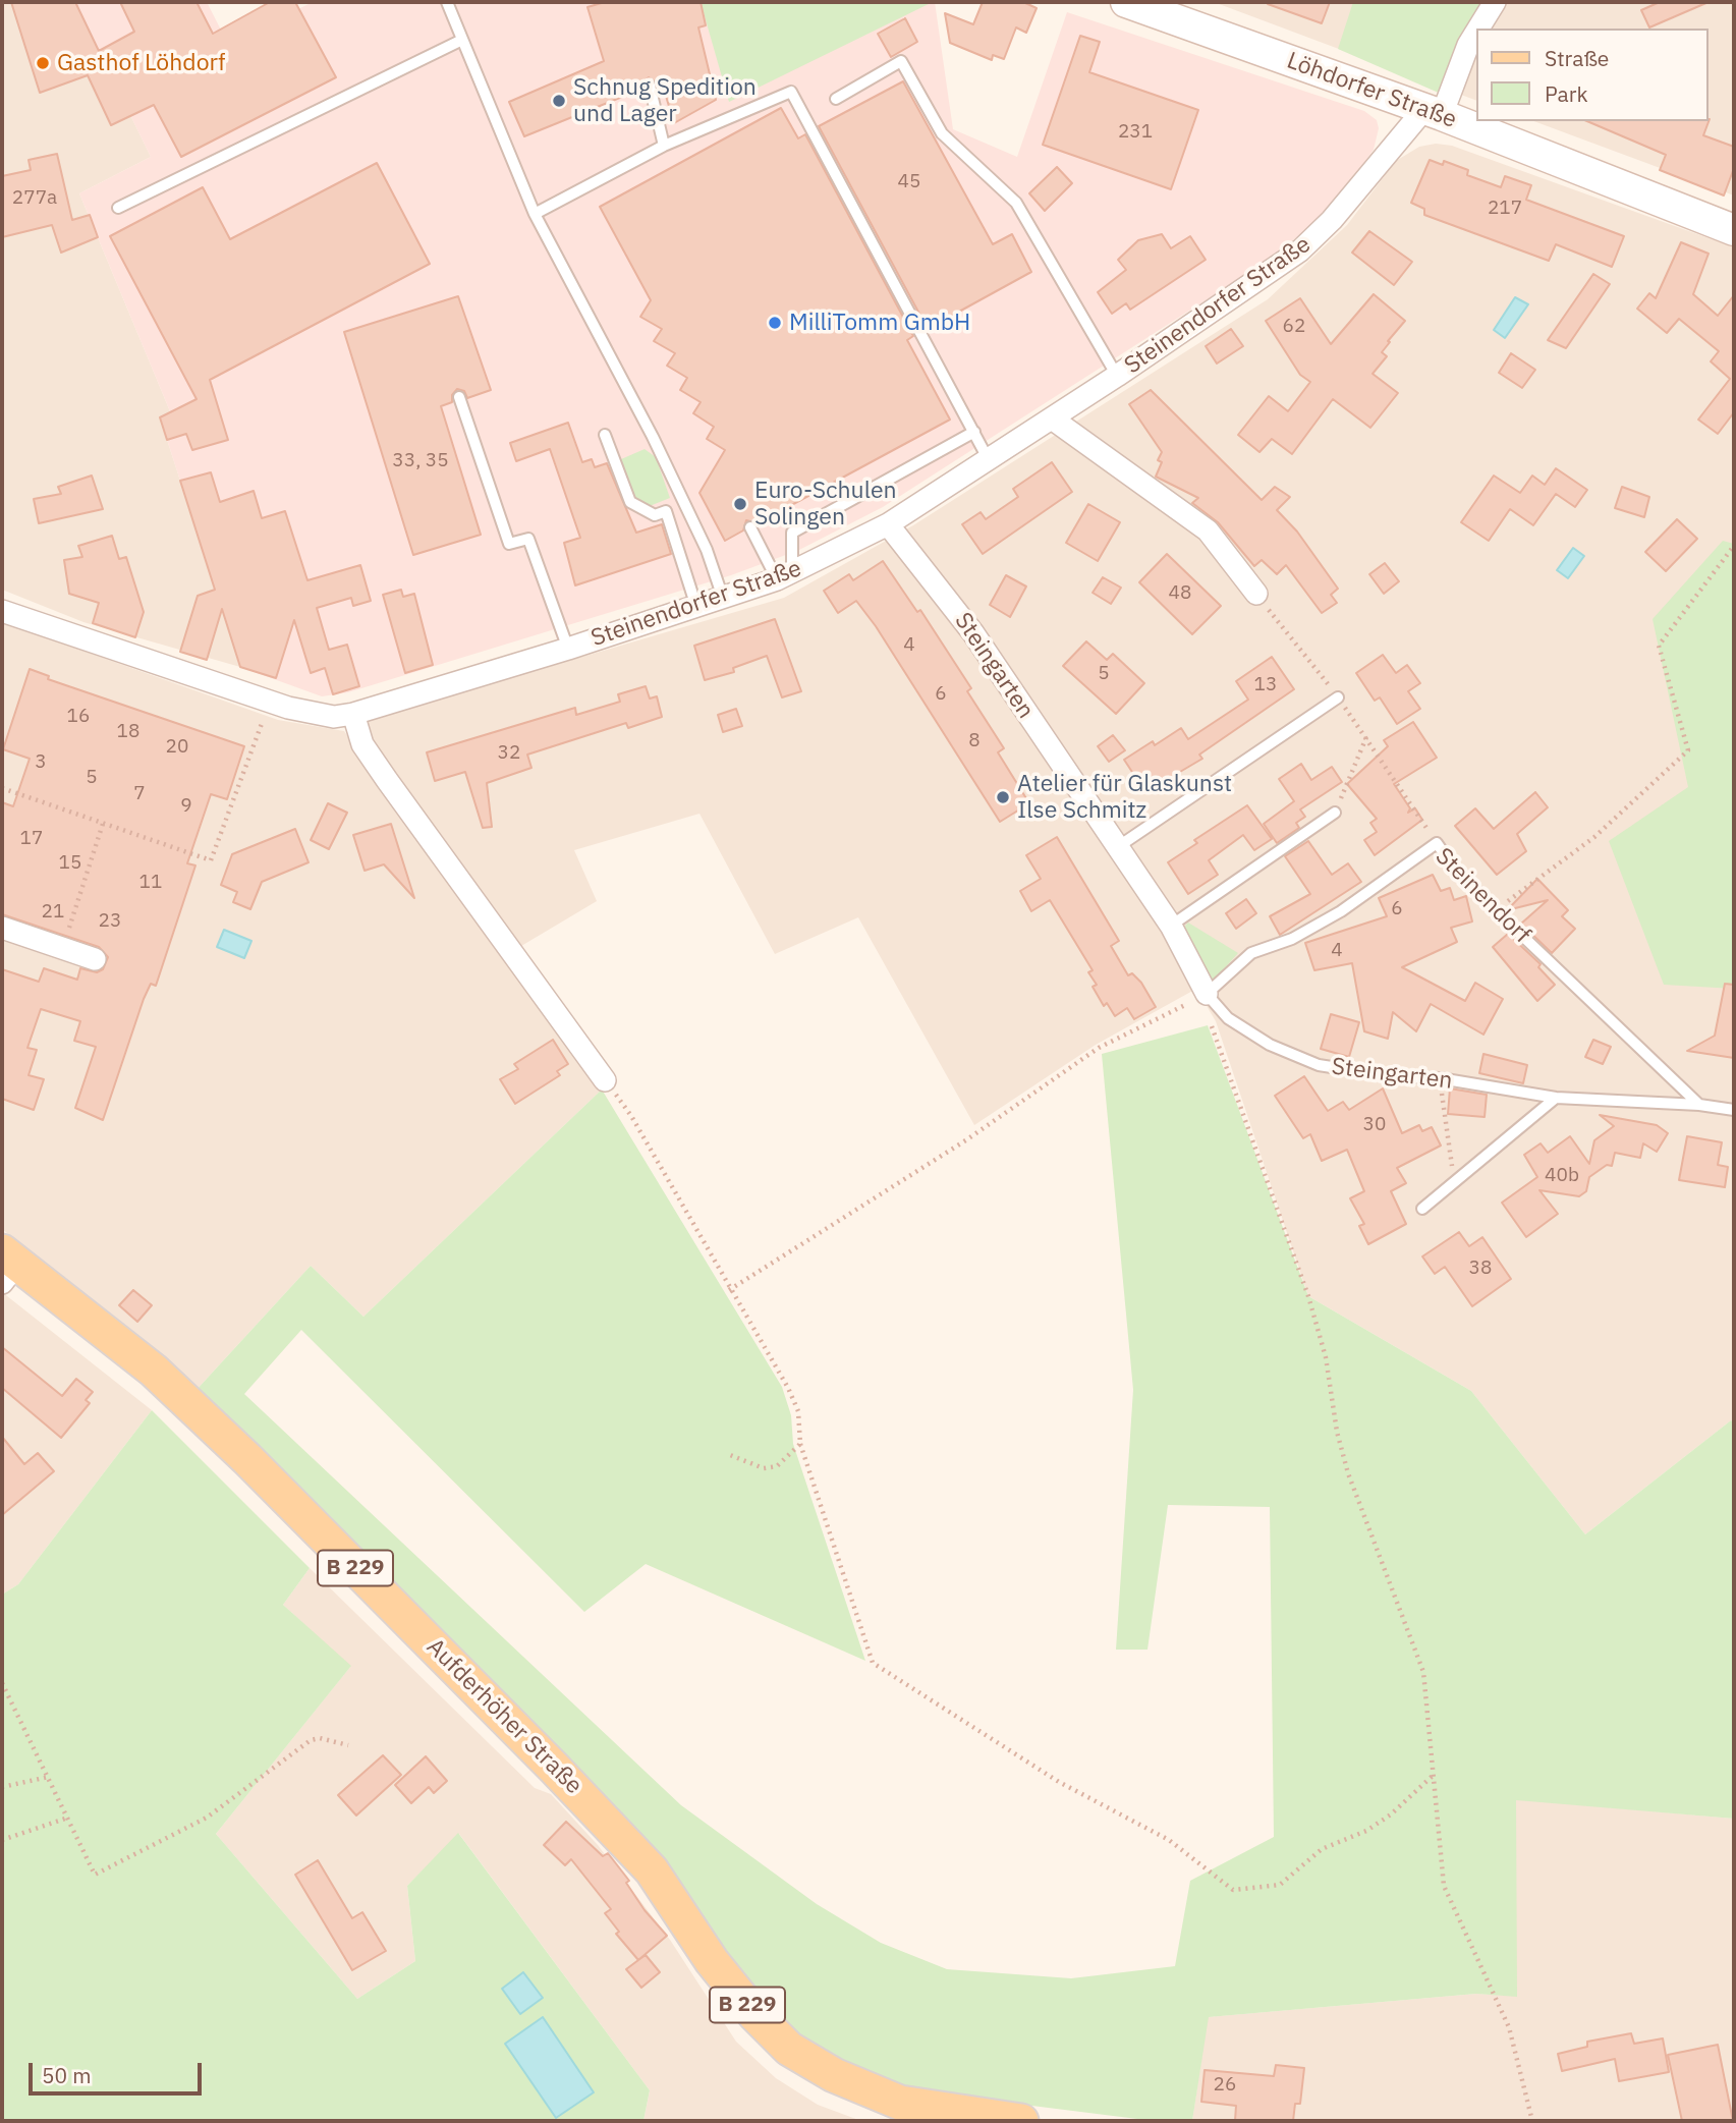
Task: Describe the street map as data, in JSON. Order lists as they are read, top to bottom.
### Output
{
  "streets": {
    "main road": ["Löhdorfer Straße", "B 229", "Aufderhöher Straße"],
    "street": ["Steinendorfer Straße", "Steingarten"],
    "lane": ["Steinendorf"]
  },
  "crossings": [
    ["Löhdorfer Straße", "Steinendorfer Straße"],
    ["Steinendorfer Straße", "Steingarten"],
    ["Steingarten", "Steinendorf"]
  ],
  "places": [
    "Gasthof Löhdorf",
    "Schnug Spedition und Lager",
    "MilliTomm GmbH",
    "Euro-Schulen Solingen",
    "Atelier für Glaskunst Ilse Schmitz"
  ],
  "house_numbers": [
    "231",
    "45",
    "277a",
    "217",
    "62",
    "33, 35",
    "48",
    "4",
    "5",
    "13",
    "6",
    "16",
    "18",
    "8",
    "20",
    "32",
    "3",
    "5",
    "7",
    "9",
    "17",
    "15",
    "11",
    "6",
    "21",
    "23",
    "4",
    "30",
    "40b",
    "38",
    "26"
  ],
  "legend": ["Straße", "Park"],
  "scale_bar": "50 m"
}
